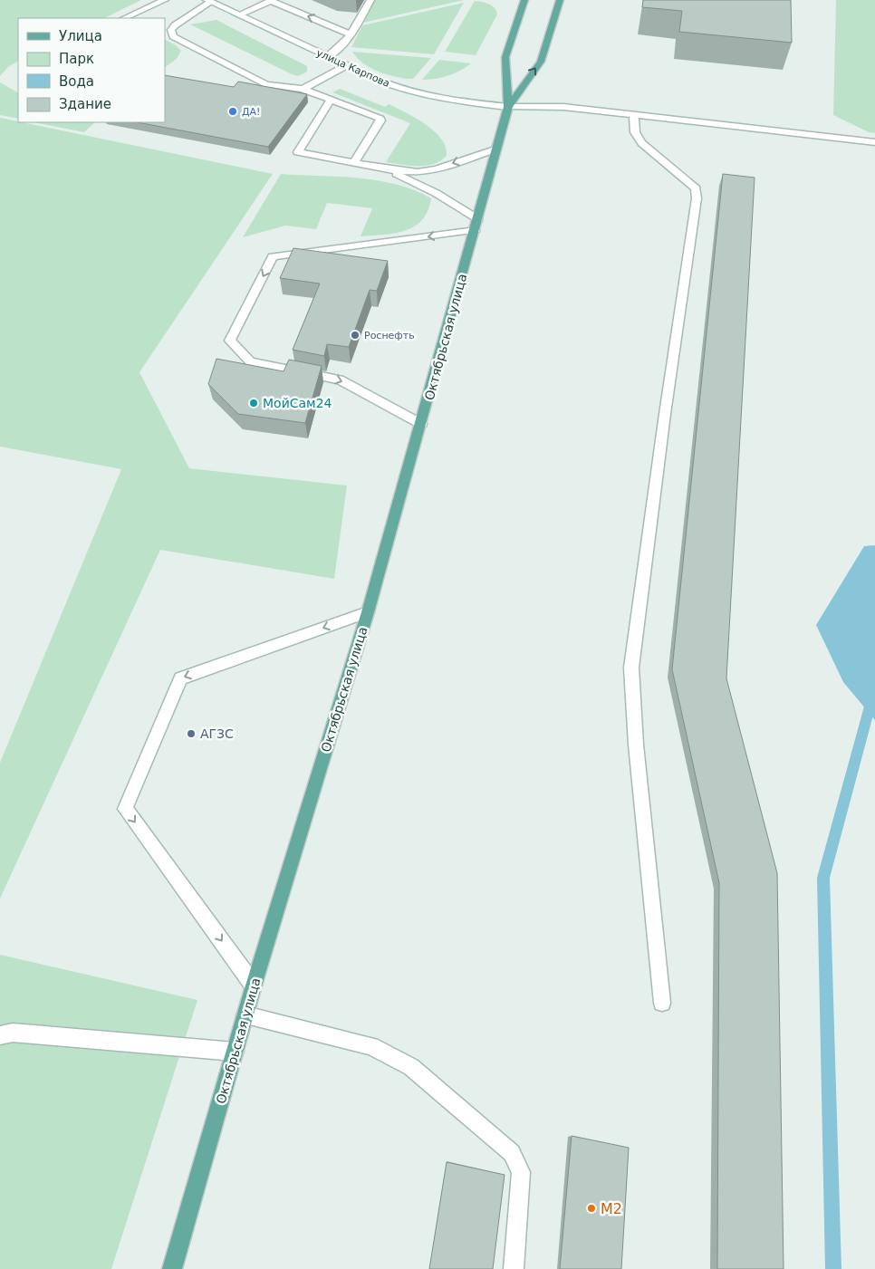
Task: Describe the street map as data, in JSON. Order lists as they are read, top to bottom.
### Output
{
  "streets": {
    "main road": ["улица Карпова", "Октябрьская улица"]
  },
  "crossings": [
    ["улица Карпова", "Октябрьская улица"]
  ],
  "places": [
    "ДА!",
    "Роснефть",
    "МойСам24",
    "АГЗС",
    "М2"
  ],
  "legend": [
    "Улица",
    "Парк",
    "Вода",
    "Здание"
  ]
}
